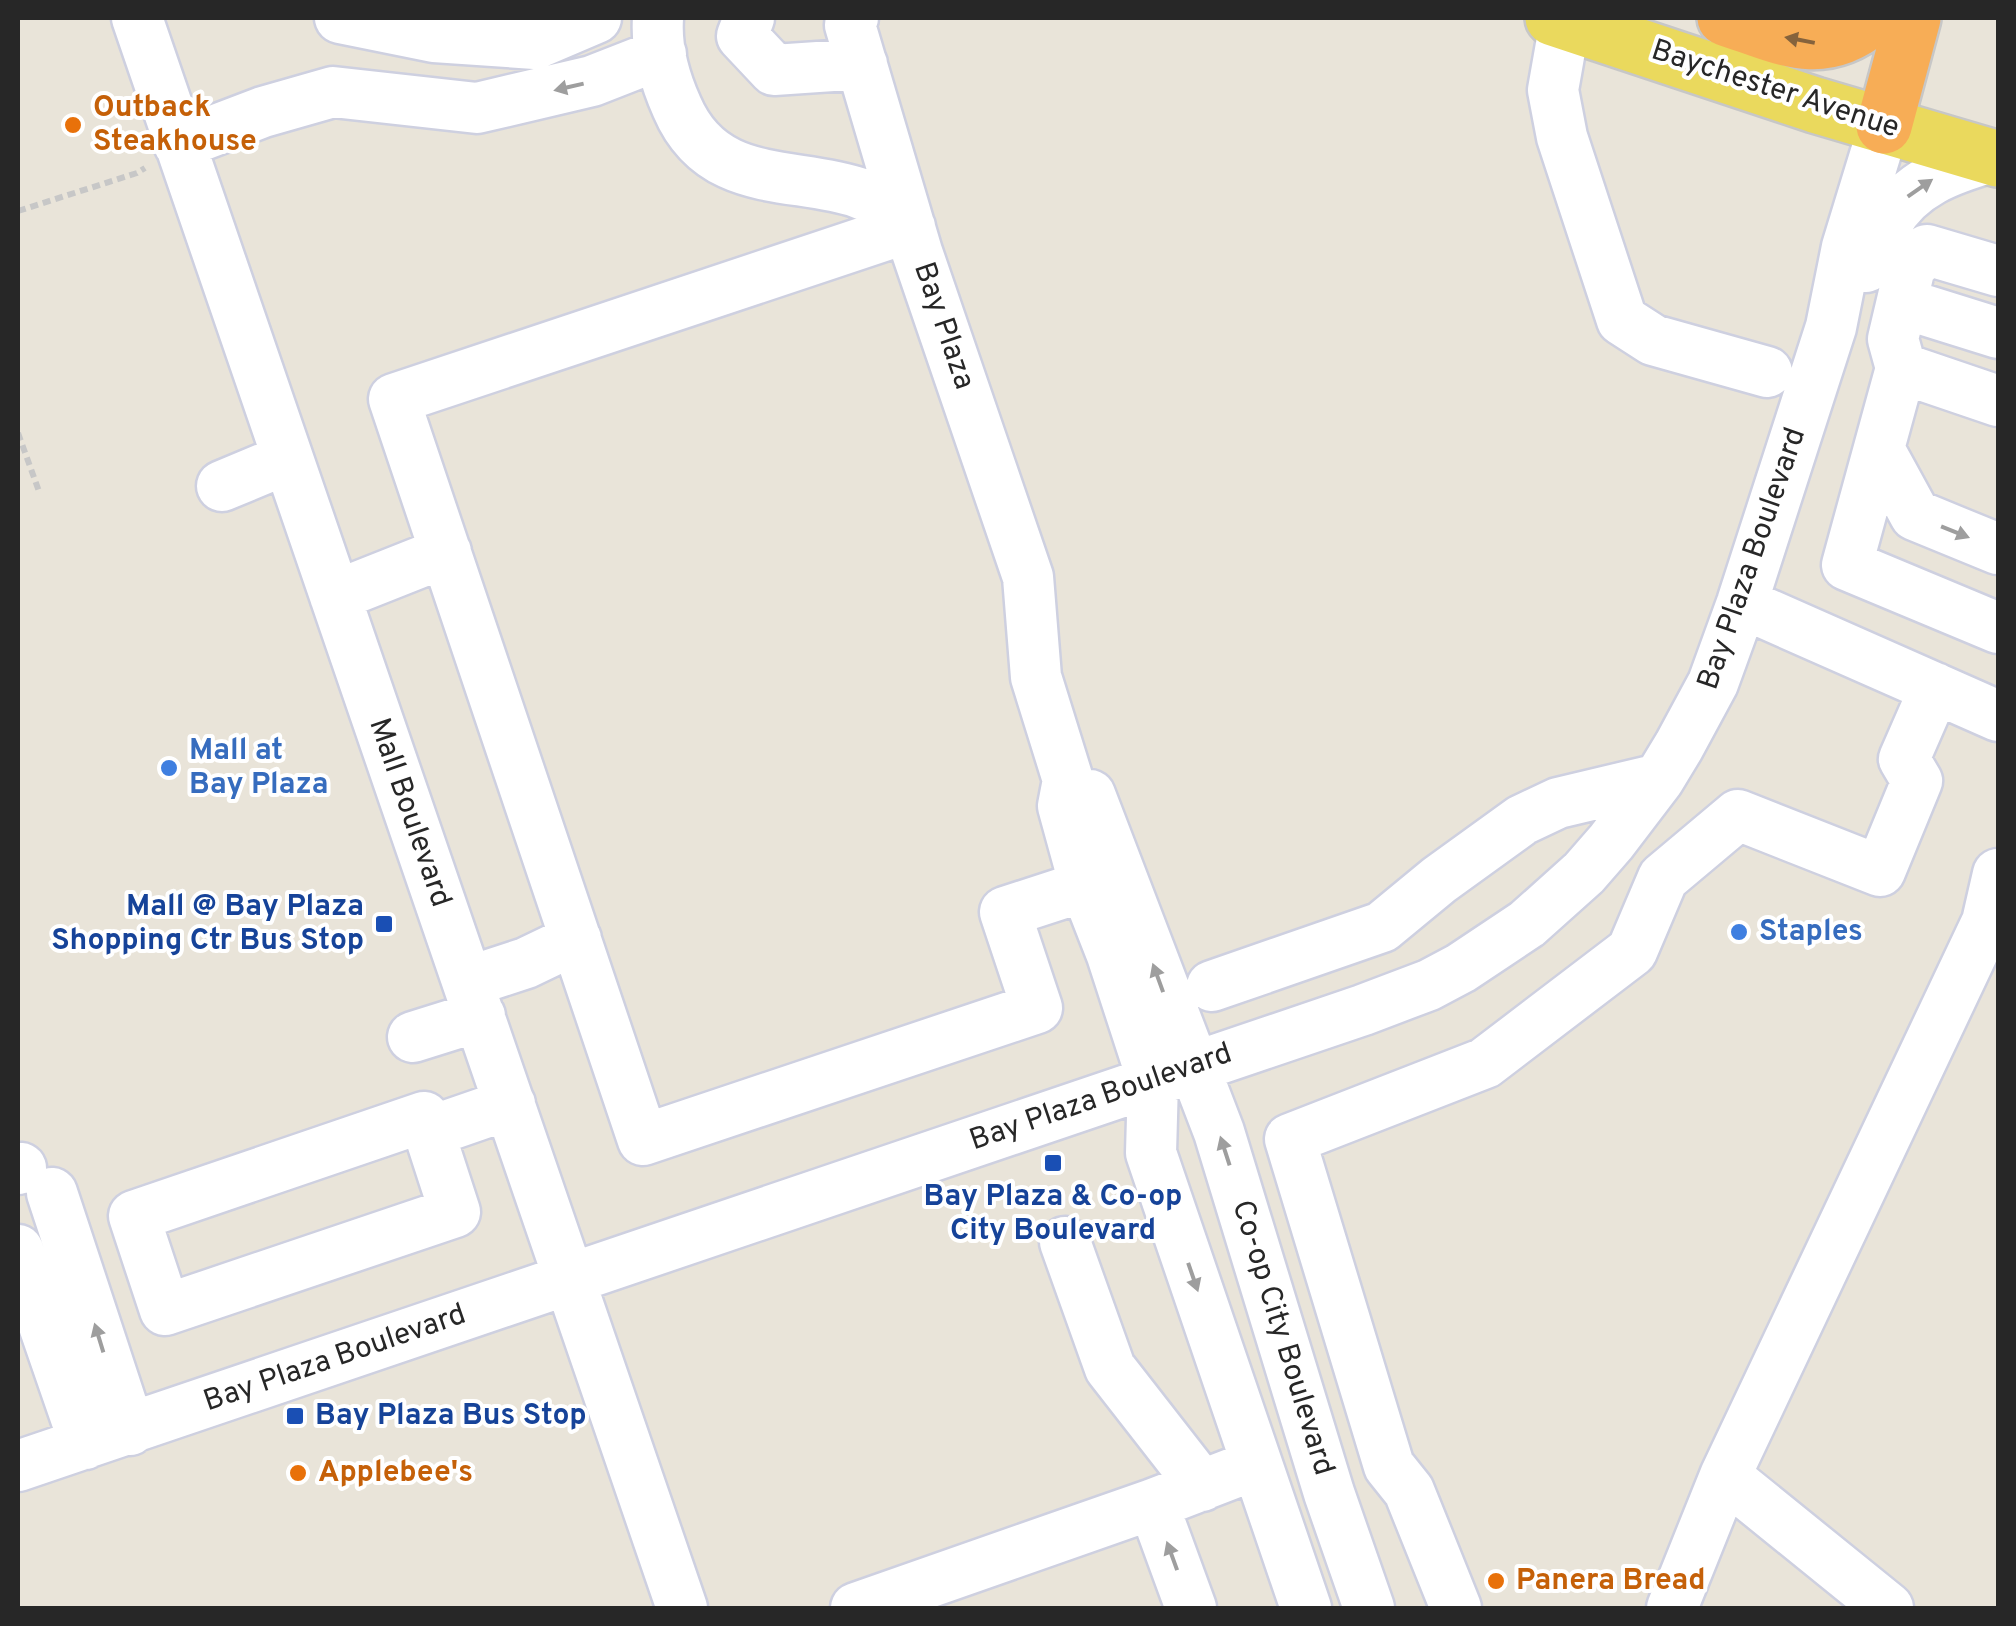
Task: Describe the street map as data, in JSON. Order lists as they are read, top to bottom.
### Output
{
  "streets": {
    "main road": ["Baychester Avenue"],
    "street": [
      "Bay Plaza",
      "Bay Plaza Boulevard",
      "Mall Boulevard",
      "Co-op City Boulevard"
    ]
  },
  "crossings": [
    ["Baychester Avenue", "Bay Plaza Boulevard"],
    ["Bay Plaza", "Bay Plaza Boulevard"],
    ["Bay Plaza", "Co-op City Boulevard"],
    ["Bay Plaza Boulevard", "Mall Boulevard"],
    ["Bay Plaza Boulevard", "Co-op City Boulevard"]
  ],
  "places": {
    "other": [
      "Outback Steakhouse",
      "Mall at Bay Plaza",
      "Staples",
      "Applebee's",
      "Panera Bread"
    ],
    "transit": ["Mall @ Bay Plaza Shopping Ctr Bus Stop", "Bay Plaza & Co-op City Boulevard", "Bay Plaza Bus Stop"]
  }
}
